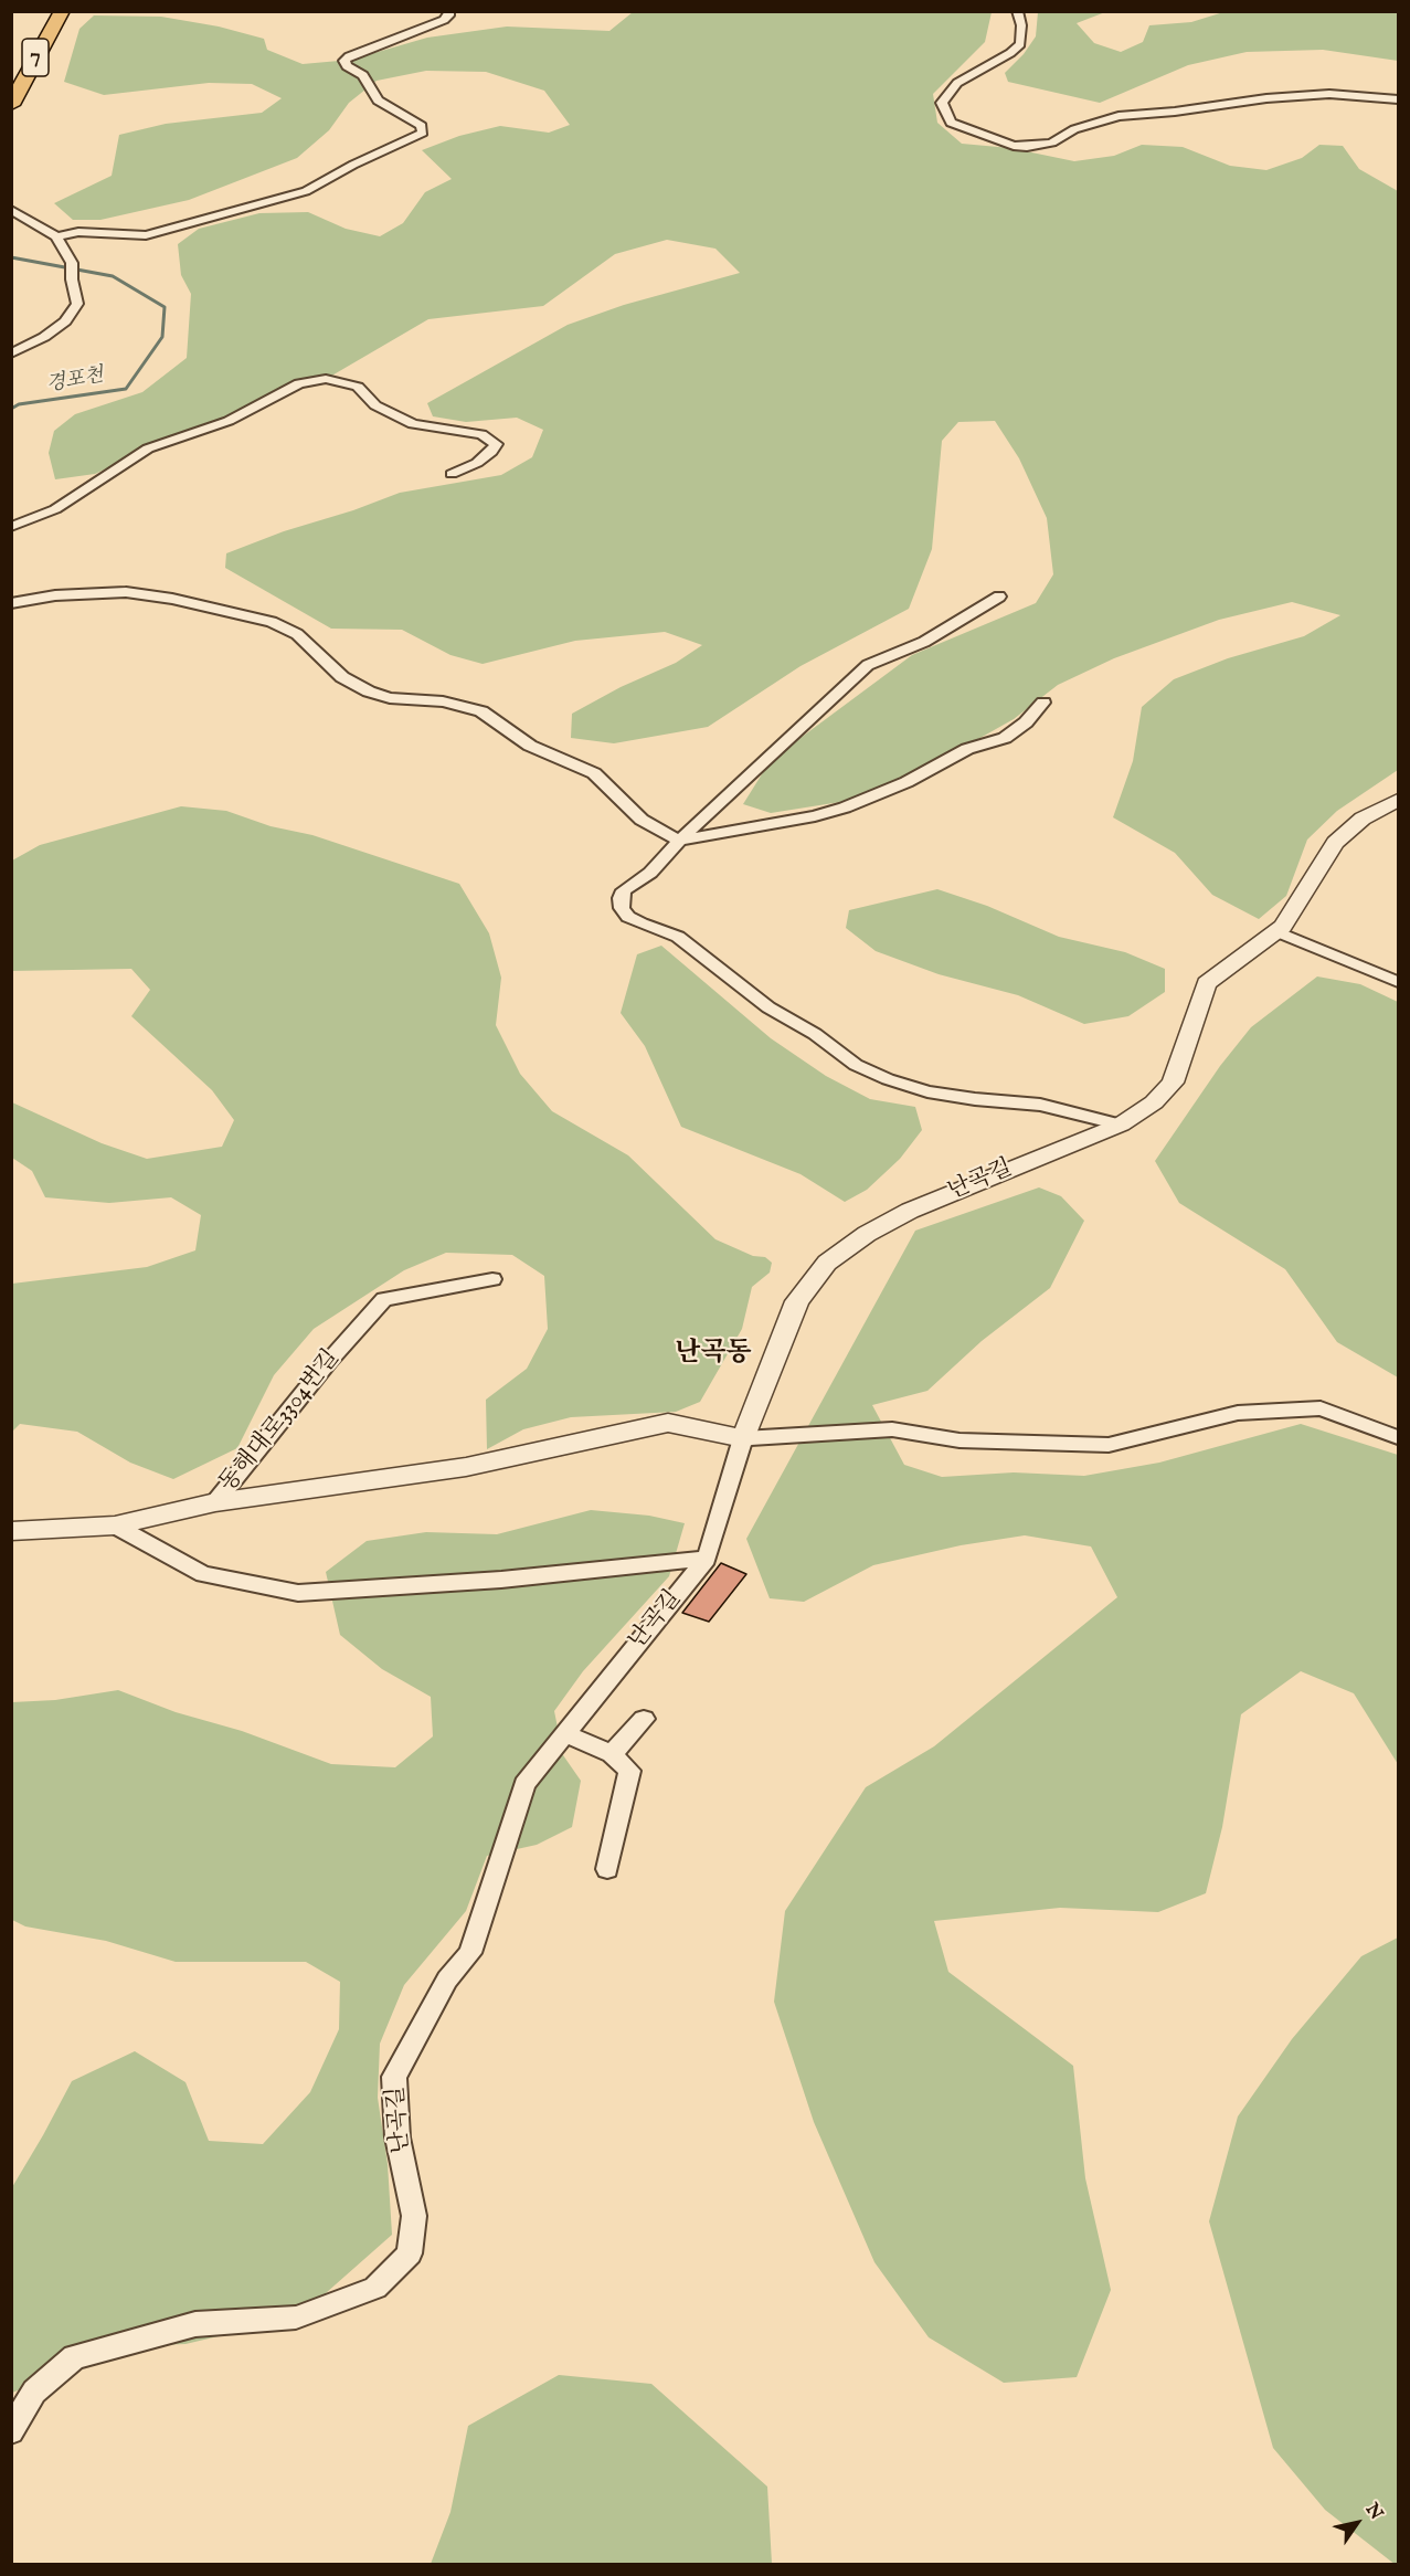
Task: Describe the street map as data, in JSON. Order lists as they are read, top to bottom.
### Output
{
  "streets": {
    "highway": ["7"],
    "street": ["난곡길", "동해대로3304번길"]
  },
  "districts": ["난곡동"],
  "water": ["경포천"],
  "north": "top right"
}
